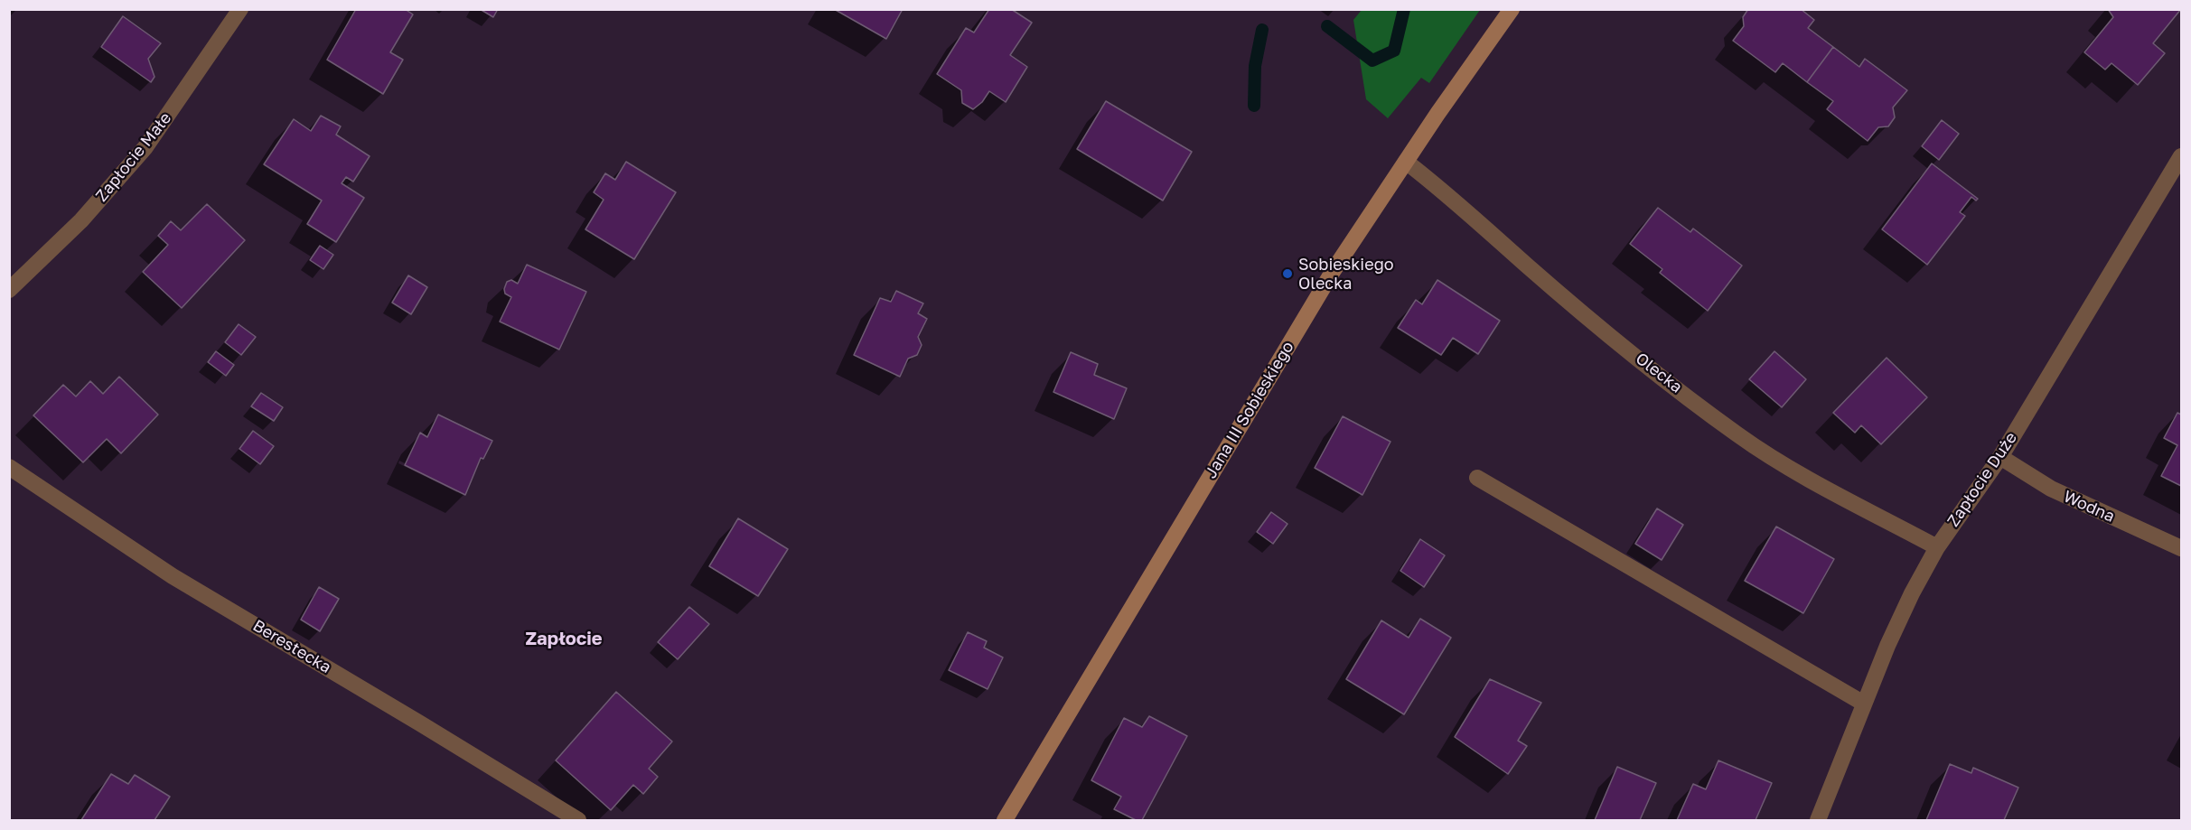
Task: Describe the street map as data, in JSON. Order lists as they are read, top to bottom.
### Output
{
  "streets": {
    "street": [
      "Zapłocie Małe",
      "Olecka",
      "Jana III Sobieskiego",
      "Zapłocie Duże",
      "Wodna",
      "Berestecka"
    ]
  },
  "crossings": [
    ["Olecka", "Jana III Sobieskiego"],
    ["Olecka", "Zapłocie Duże"],
    ["Zapłocie Duże", "Wodna"]
  ],
  "districts": ["Zapłocie"],
  "places": ["Sobieskiego Olecka"]
}
